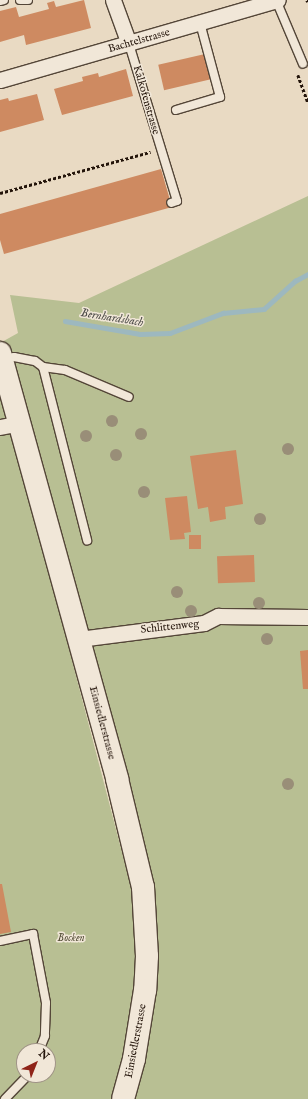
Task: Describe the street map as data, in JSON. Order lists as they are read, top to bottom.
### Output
{
  "streets": {
    "street": [
      "Bachtelstrasse",
      "Kalkofenstrasse",
      "Schlittenweg",
      "Einsiedlerstrasse"
    ]
  },
  "crossings": [
    ["Bachtelstrasse", "Kalkofenstrasse"],
    ["Schlittenweg", "Einsiedlerstrasse"]
  ],
  "water": ["Bernhardsbach"],
  "parks": ["Bocken"],
  "north": "top right"
}
